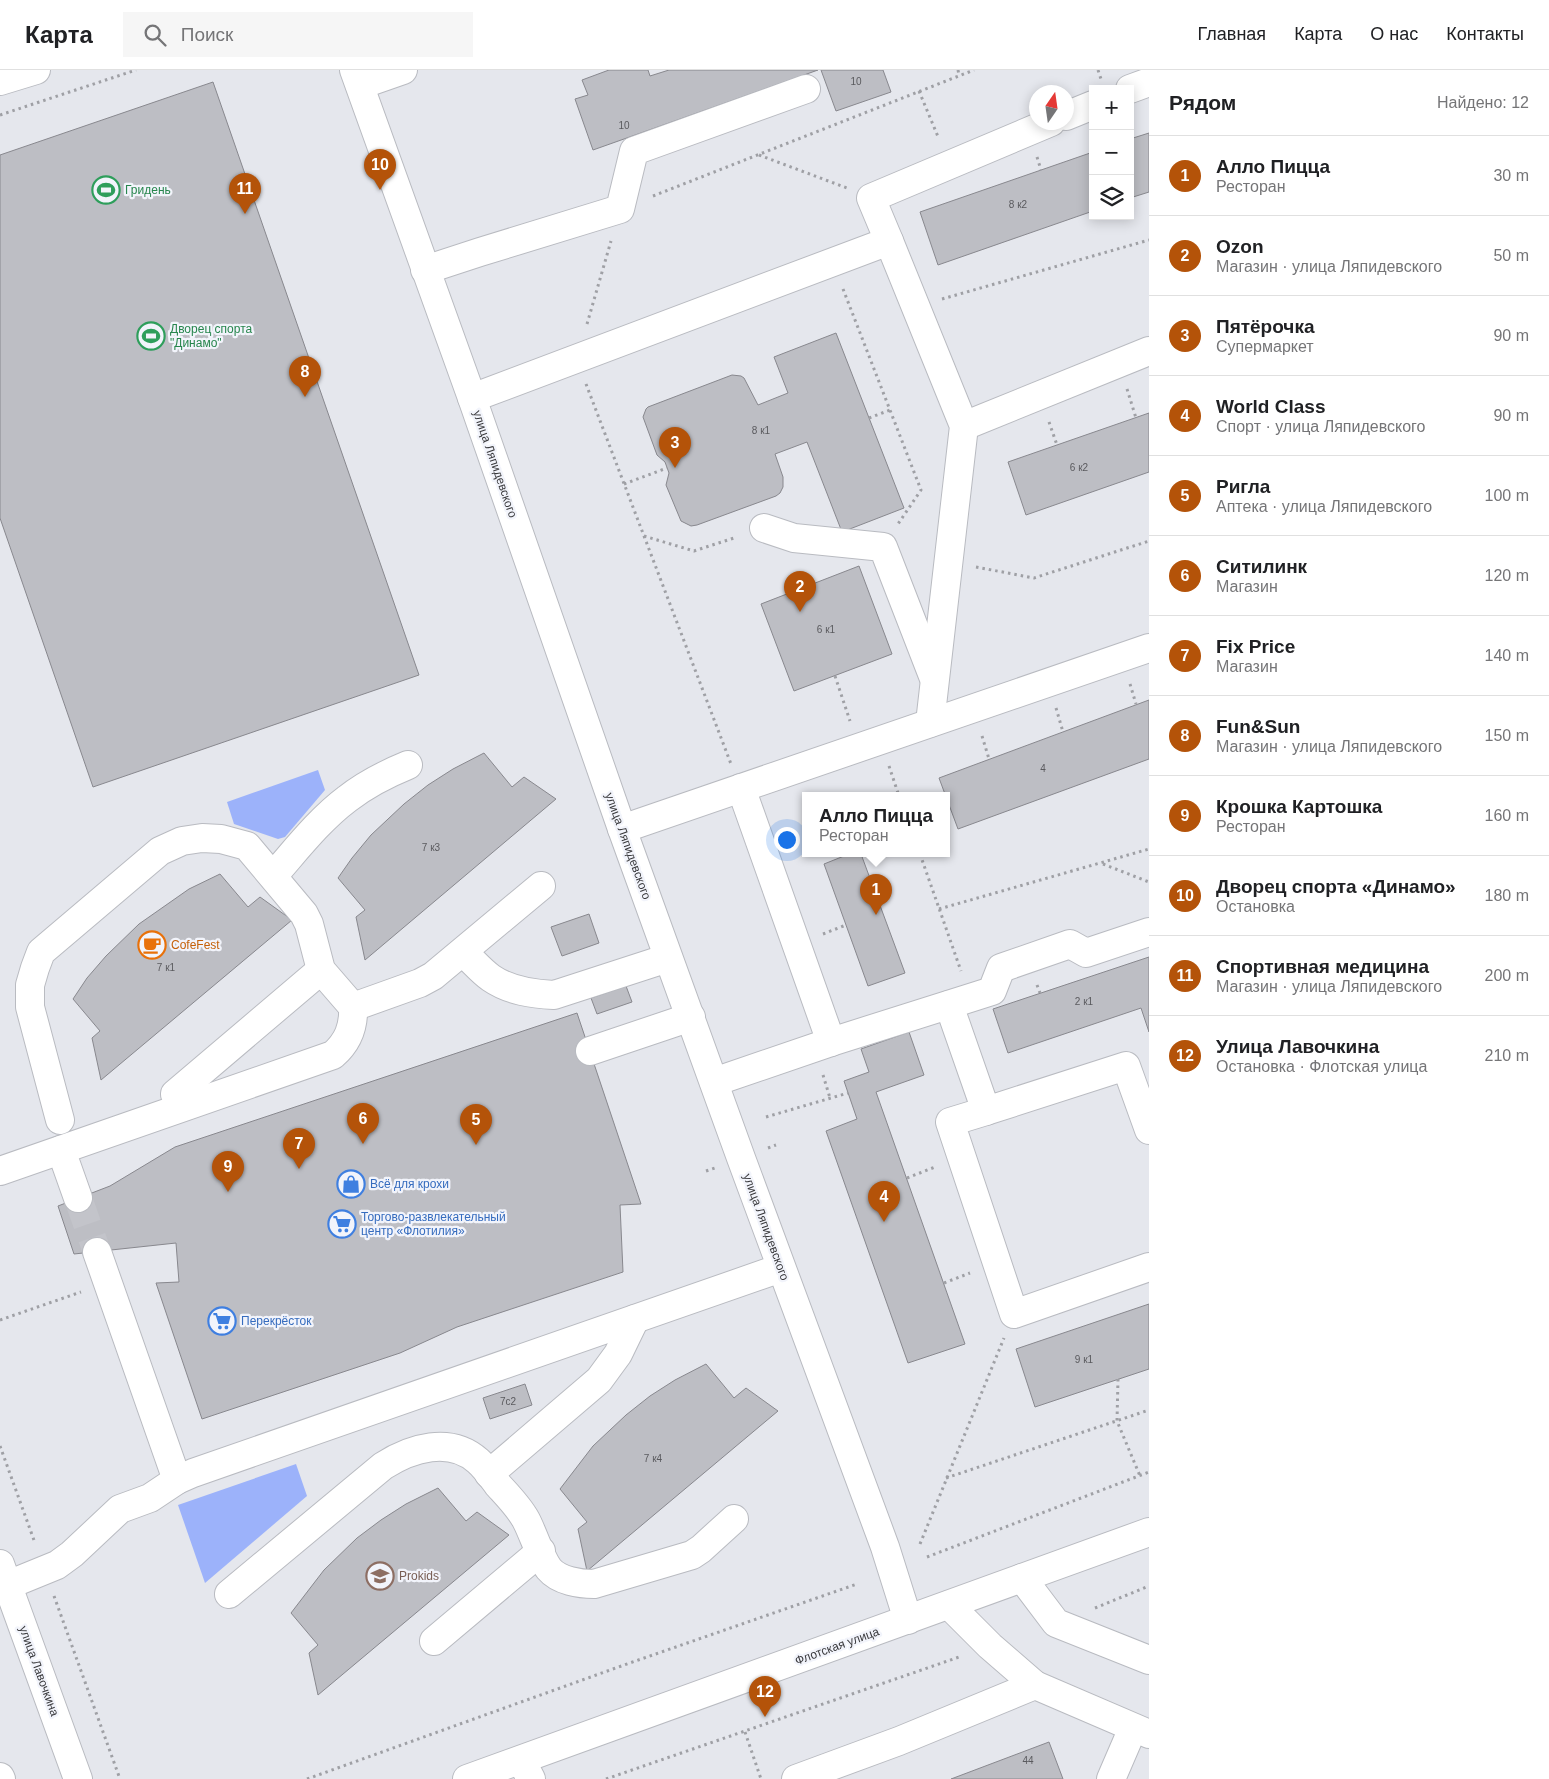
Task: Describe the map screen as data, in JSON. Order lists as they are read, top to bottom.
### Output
{
  "streets": {
    "street": ["улица Ляпидевского", "Флотская улица", "улица Лавочкина"]
  },
  "crossings": [
    ["улица Ляпидевского", "Флотская улица"]
  ],
  "places": {
    "sports": ["Гридень", "Дворец спорта \"Динамо\""],
    "cafe": ["CofeFest"],
    "shop": ["Всё для крохи"],
    "supermarket": ["Торгово-развлекательный центр «Флотилия»", "Перекрёсток"],
    "school or university": ["Prokids"]
  },
  "house_numbers": [
    "10",
    "10",
    "8 к2",
    "8 к1",
    "6 к2",
    "6 к1",
    "4",
    "7 к3",
    "7 к1",
    "2 к1",
    "9 к1",
    "7с2",
    "7 к4",
    "44"
  ],
  "north": "top",
  "page": {
    "header": "Карта",
    "search": "Поиск",
    "nav": [
      "Главная",
      "Карта",
      "О нас",
      "Контакты"
    ],
    "heading": ["Рядом", "Найдено: 12"],
    "map_buttons": ["+", "−"],
    "list": [
      {
        "mark": "1",
        "name": "Алло Пицца",
        "note": "Ресторан",
        "value": "30 m"
      },
      {
        "mark": "2",
        "name": "Ozon",
        "note": "Магазин · улица Ляпидевского",
        "value": "50 m"
      },
      {
        "mark": "3",
        "name": "Пятёрочка",
        "note": "Супермаркет",
        "value": "90 m"
      },
      {
        "mark": "4",
        "name": "World Class",
        "note": "Спорт · улица Ляпидевского",
        "value": "90 m"
      },
      {
        "mark": "5",
        "name": "Ригла",
        "note": "Аптека · улица Ляпидевского",
        "value": "100 m"
      },
      {
        "mark": "6",
        "name": "Ситилинк",
        "note": "Магазин",
        "value": "120 m"
      },
      {
        "mark": "7",
        "name": "Fix Price",
        "note": "Магазин",
        "value": "140 m"
      },
      {
        "mark": "8",
        "name": "Fun&Sun",
        "note": "Магазин · улица Ляпидевского",
        "value": "150 m"
      },
      {
        "mark": "9",
        "name": "Крошка Картошка",
        "note": "Ресторан",
        "value": "160 m"
      },
      {
        "mark": "10",
        "name": "Дворец спорта «Динамо»",
        "note": "Остановка",
        "value": "180 m"
      },
      {
        "mark": "11",
        "name": "Спортивная медицина",
        "note": "Магазин · улица Ляпидевского",
        "value": "200 m"
      },
      {
        "mark": "12",
        "name": "Улица Лавочкина",
        "note": "Остановка · Флотская улица",
        "value": "210 m"
      }
    ],
    "pins": [
      "10",
      "11",
      "8",
      "3",
      "2",
      "1",
      "6",
      "5",
      "7",
      "9",
      "4",
      "12"
    ],
    "popup": ["Алло Пицца", "Ресторан"]
  }
}
